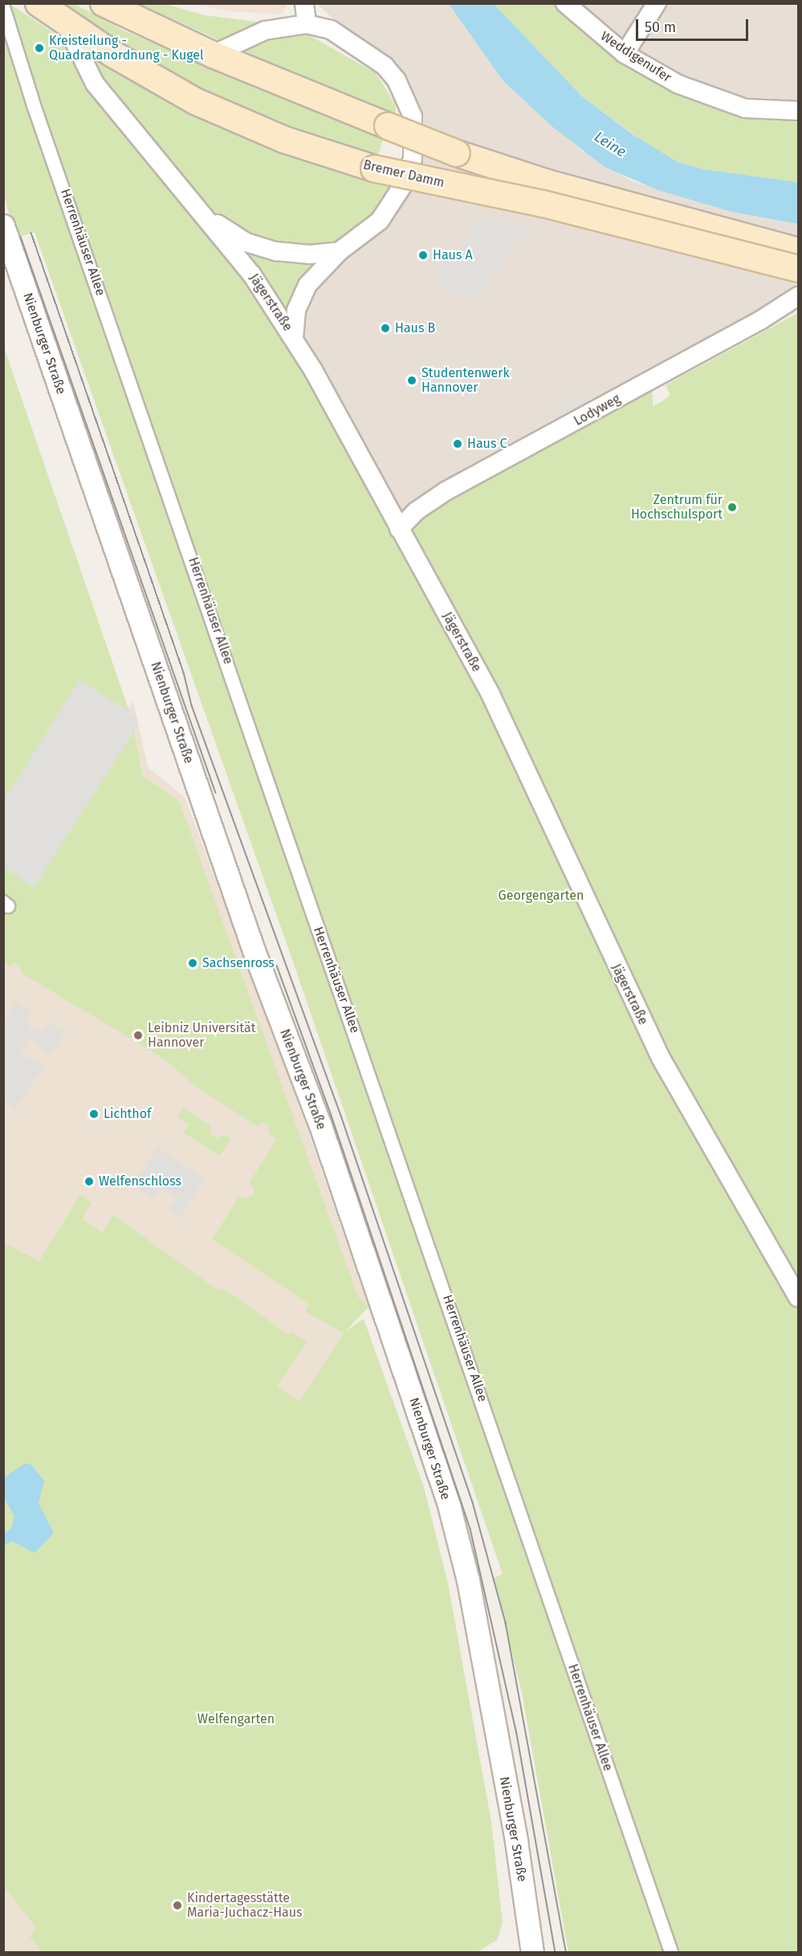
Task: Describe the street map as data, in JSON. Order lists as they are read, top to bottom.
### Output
{
  "streets": {
    "main road": ["Bremer Damm"],
    "street": [
      "Weddigenufer",
      "Herrenhäuser Allee",
      "Jägerstraße",
      "Nienburger Straße",
      "Lodyweg"
    ]
  },
  "crossings": [
    ["Bremer Damm", "Jägerstraße"],
    ["Jägerstraße", "Lodyweg"]
  ],
  "water": ["Leine"],
  "parks": ["Georgengarten", "Welfengarten"],
  "places": [
    "Kreisteilung - Quadratanordnung - Kugel",
    "Haus A",
    "Haus B",
    "Studentenwerk Hannover",
    "Haus C",
    "Zentrum für Hochschulsport",
    "Sachsenross",
    "Leibniz Universität Hannover",
    "Lichthof",
    "Welfenschloss",
    "Kindertagesstätte Maria-Juchacz-Haus"
  ],
  "scale_bar": "50 m"
}
